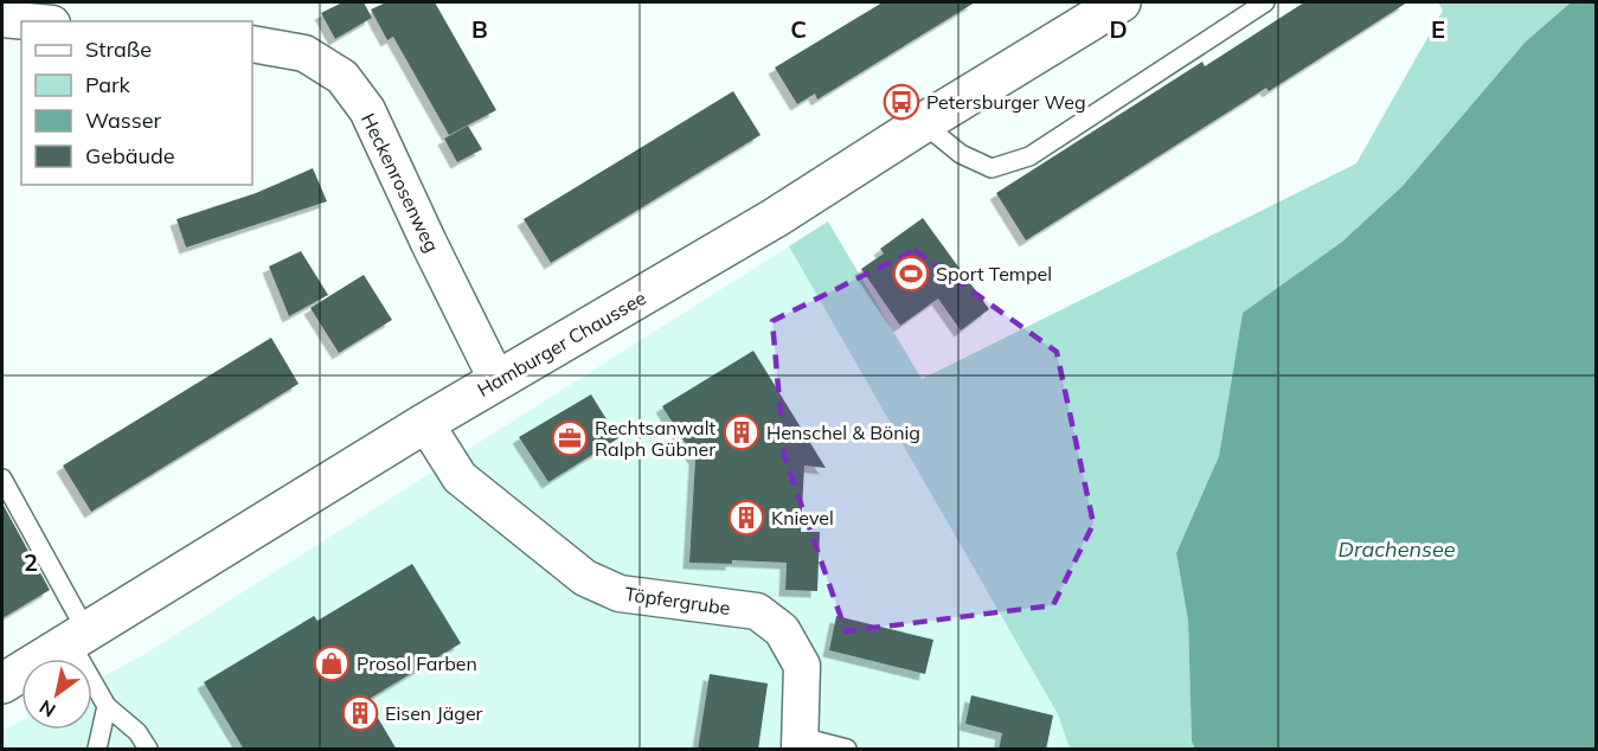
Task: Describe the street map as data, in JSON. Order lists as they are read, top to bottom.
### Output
{
  "streets": {
    "main road": ["Hamburger Chaussee"],
    "street": ["Heckenrosenweg", "Töpfergrube"]
  },
  "crossings": [
    ["Heckenrosenweg", "Hamburger Chaussee"],
    ["Hamburger Chaussee", "Töpfergrube"]
  ],
  "water": ["Drachensee"],
  "places": {
    "bus stop": ["Petersburger Weg"],
    "sports": ["Sport Tempel"],
    "building": ["Henschel & Bönig", "Knievel", "Eisen Jäger"],
    "office": ["Rechtsanwalt Ralph Gübner"],
    "shop": ["Prosol Farben"]
  },
  "legend": [
    "Straße",
    "Park",
    "Wasser",
    "Gebäude"
  ],
  "north": "bottom left",
  "grid": {
    "columns": [
      "B",
      "C",
      "D",
      "E"
    ],
    "rows": ["2"]
  }
}
